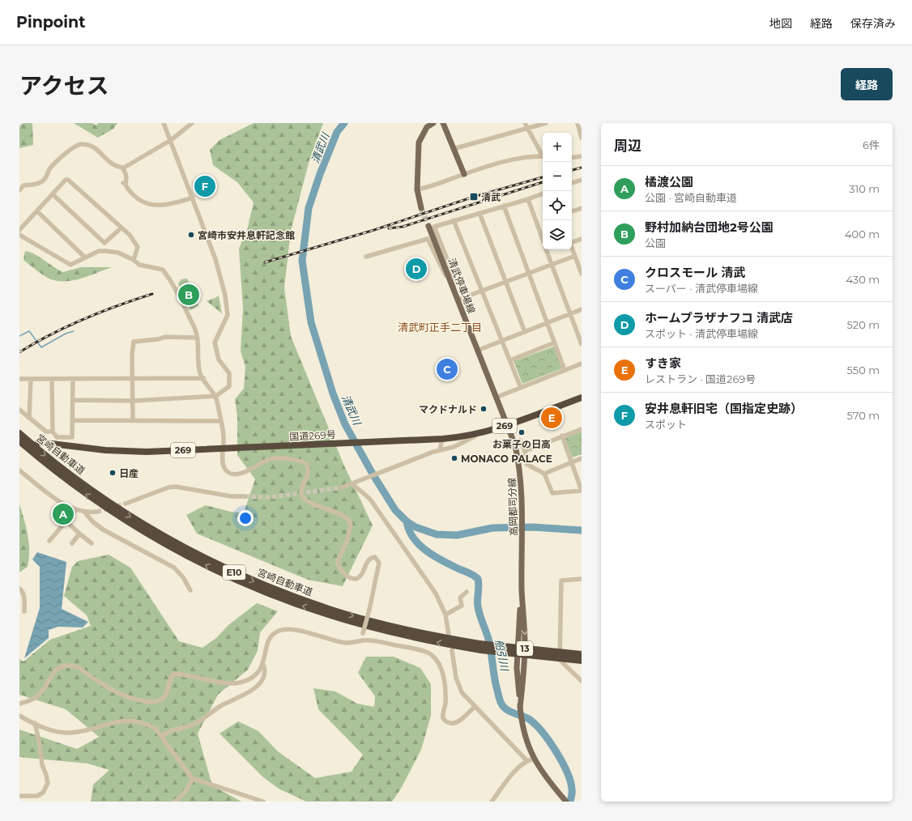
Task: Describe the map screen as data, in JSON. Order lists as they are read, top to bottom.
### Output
{
  "streets": {
    "highway": [
      "269",
      "国道269号",
      "宮崎自動車道",
      "E10"
    ],
    "main road": ["清武停車場線", "高岡都司分線", "13"]
  },
  "crossings": [
    ["清武停車場線", "国道269号"],
    ["清武停車場線", "高岡都司分線"],
    ["国道269号", "高岡都司分線"]
  ],
  "districts": ["清武町正手二丁目"],
  "water": ["清武川", "船引川"],
  "places": {
    "transit": ["清武"],
    "other": [
      "宮崎市安井息軒記念館",
      "マクドナルド",
      "お菓子の日高",
      "MONACO PALACE",
      "日産"
    ]
  },
  "page": {
    "header": "Pinpoint",
    "nav": ["地図", "経路", "保存済み"],
    "title": "アクセス",
    "buttons": "経路",
    "heading": ["周辺", "6件"],
    "map_buttons": ["+", "−"],
    "list": [
      {
        "mark": "A",
        "name": "橘渡公園",
        "note": "公園 · 宮崎自動車道",
        "value": "310 m"
      },
      {
        "mark": "B",
        "name": "野村加納台団地2号公園",
        "note": "公園",
        "value": "400 m"
      },
      {
        "mark": "C",
        "name": "クロスモール 清武",
        "note": "スーパー · 清武停車場線",
        "value": "430 m"
      },
      {
        "mark": "D",
        "name": "ホームプラザナフコ 清武店",
        "note": "スポット · 清武停車場線",
        "value": "520 m"
      },
      {
        "mark": "E",
        "name": "すき家",
        "note": "レストラン · 国道269号",
        "value": "550 m"
      },
      {
        "mark": "F",
        "name": "安井息軒旧宅（国指定史跡）",
        "note": "スポット",
        "value": "570 m"
      }
    ],
    "pins": [
      "F",
      "D",
      "B",
      "C",
      "E",
      "A"
    ]
  }
}
